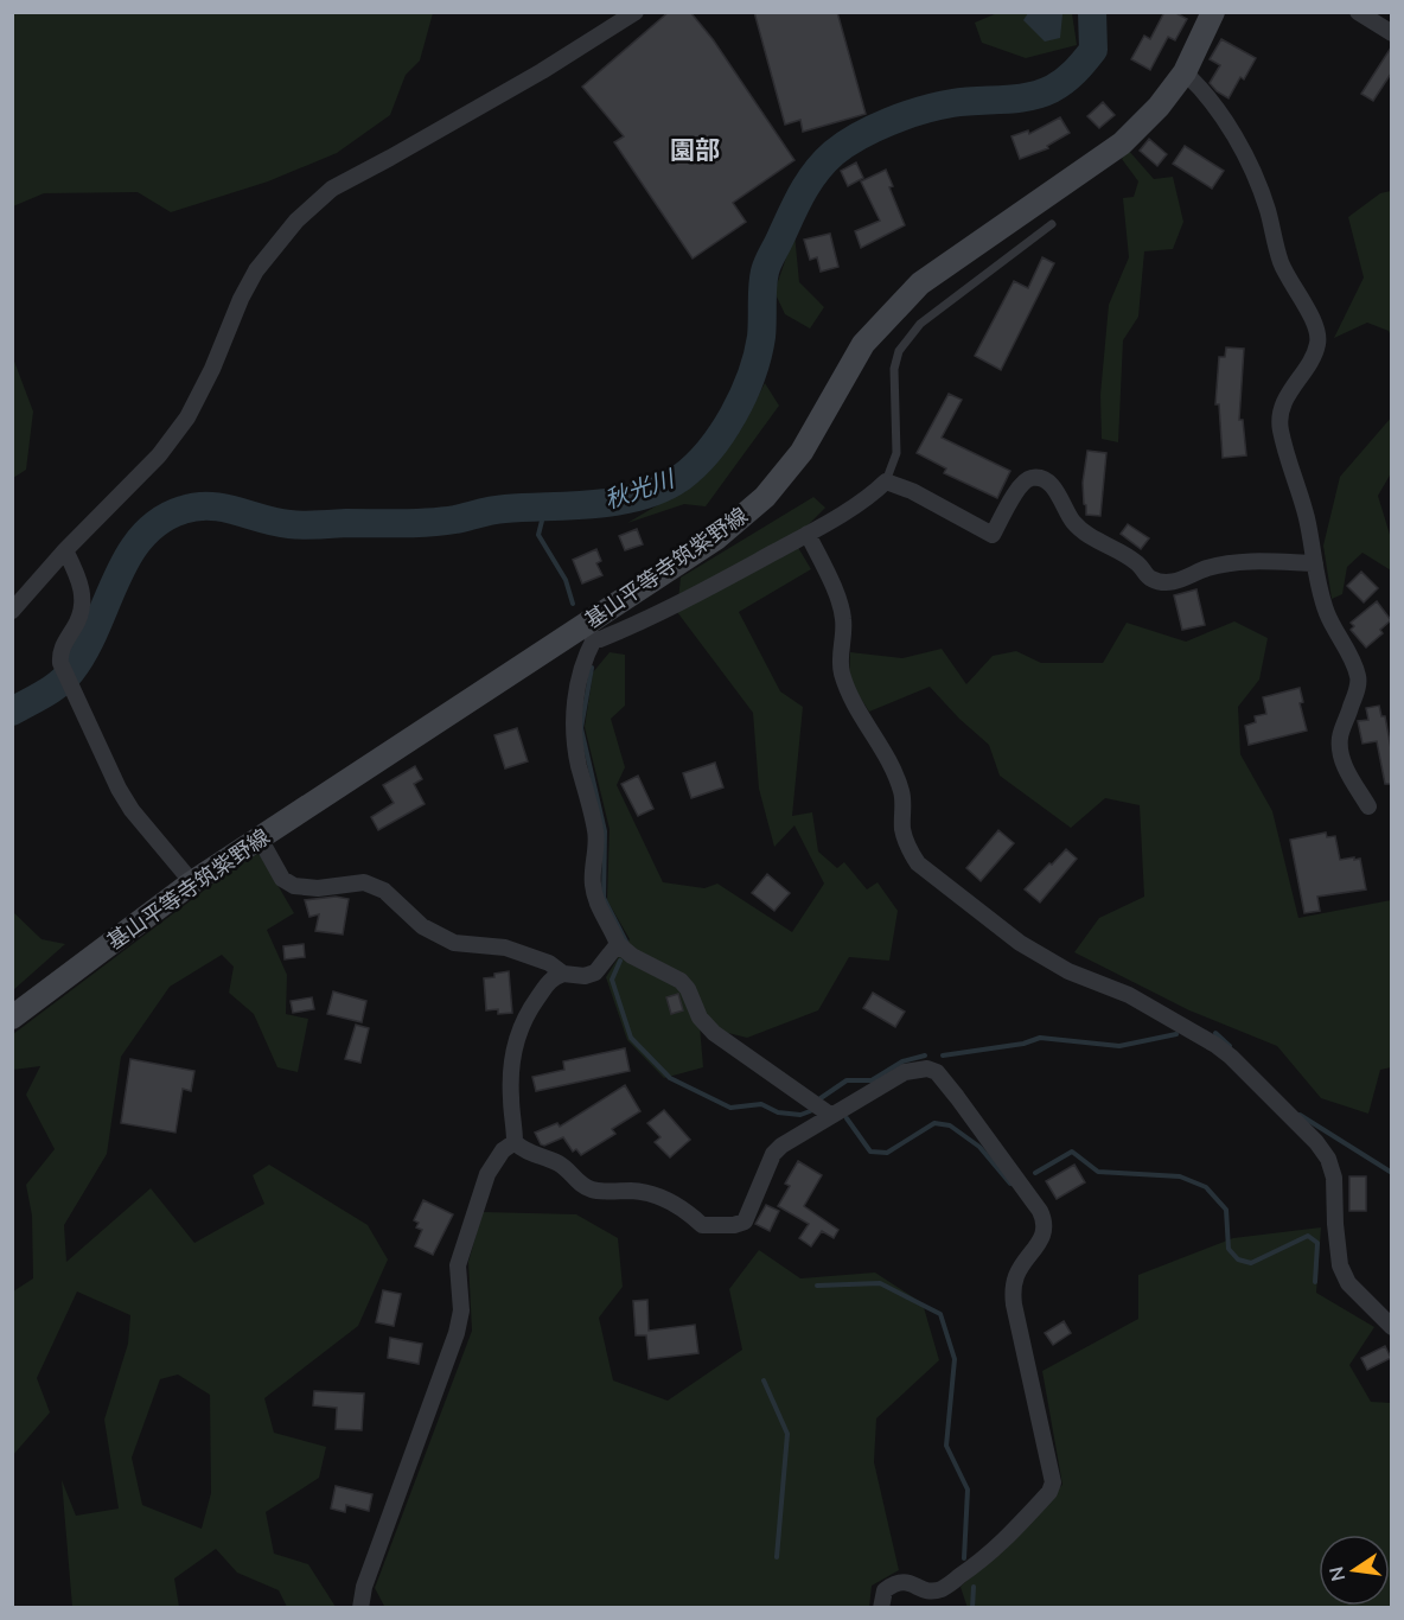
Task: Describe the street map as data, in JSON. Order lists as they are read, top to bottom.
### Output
{
  "streets": {
    "main road": ["基山平等寺筑紫野線"]
  },
  "districts": ["園部"],
  "water": ["秋光川"],
  "north": "left"
}
